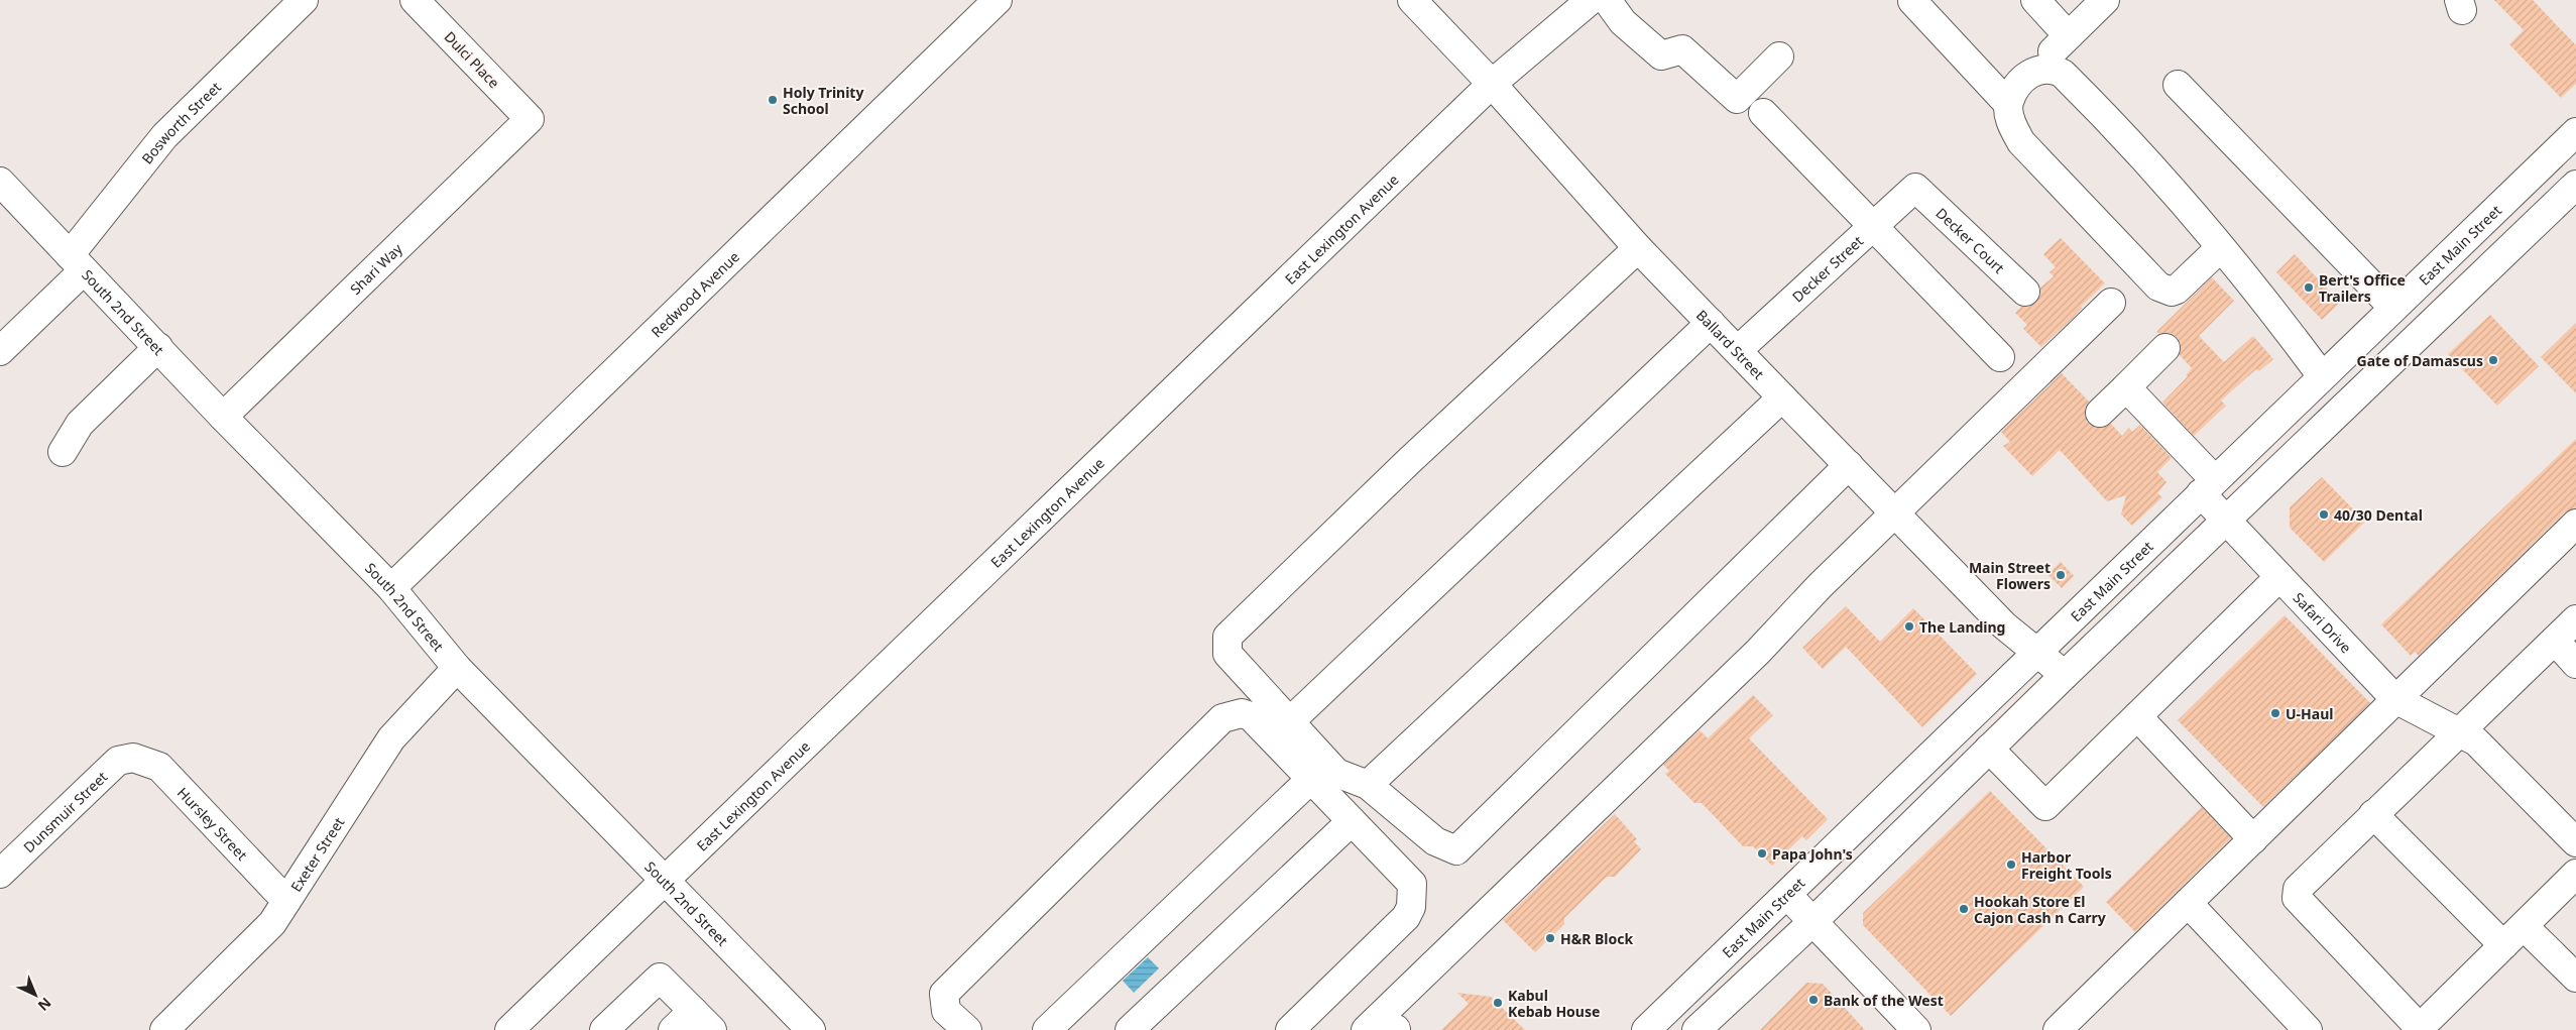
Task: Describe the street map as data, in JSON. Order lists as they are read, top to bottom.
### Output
{
  "streets": {
    "street": [
      "Dulci Place",
      "Bosworth Street",
      "East Lexington Avenue",
      "Decker Court",
      "East Main Street",
      "Shari Way",
      "Decker Street",
      "Redwood Avenue",
      "South 2nd Street",
      "Ballard Street",
      "Safari Drive",
      "Dunsmuir Street",
      "Hursley Street",
      "Exeter Street"
    ]
  },
  "crossings": [
    ["Dulci Place", "Shari Way"],
    ["Bosworth Street", "South 2nd Street"],
    ["East Lexington Avenue", "South 2nd Street"],
    ["East Lexington Avenue", "Ballard Street"],
    ["Decker Court", "Decker Street"],
    ["East Main Street", "Ballard Street"],
    ["East Main Street", "Safari Drive"],
    ["Shari Way", "South 2nd Street"],
    ["Decker Street", "Ballard Street"],
    ["Redwood Avenue", "South 2nd Street"],
    ["South 2nd Street", "Exeter Street"],
    ["Dunsmuir Street", "Hursley Street"],
    ["Hursley Street", "Exeter Street"]
  ],
  "places": [
    "Holy Trinity School",
    "Bert's Office Trailers",
    "Gate of Damascus",
    "40/30 Dental",
    "Main Street Flowers",
    "The Landing",
    "U-Haul",
    "Papa John's",
    "Harbor Freight Tools",
    "Hookah Store El Cajon Cash n Carry",
    "H&R Block",
    "Bank of the West",
    "Kabul Kebab House"
  ],
  "north": "bottom right"
}
